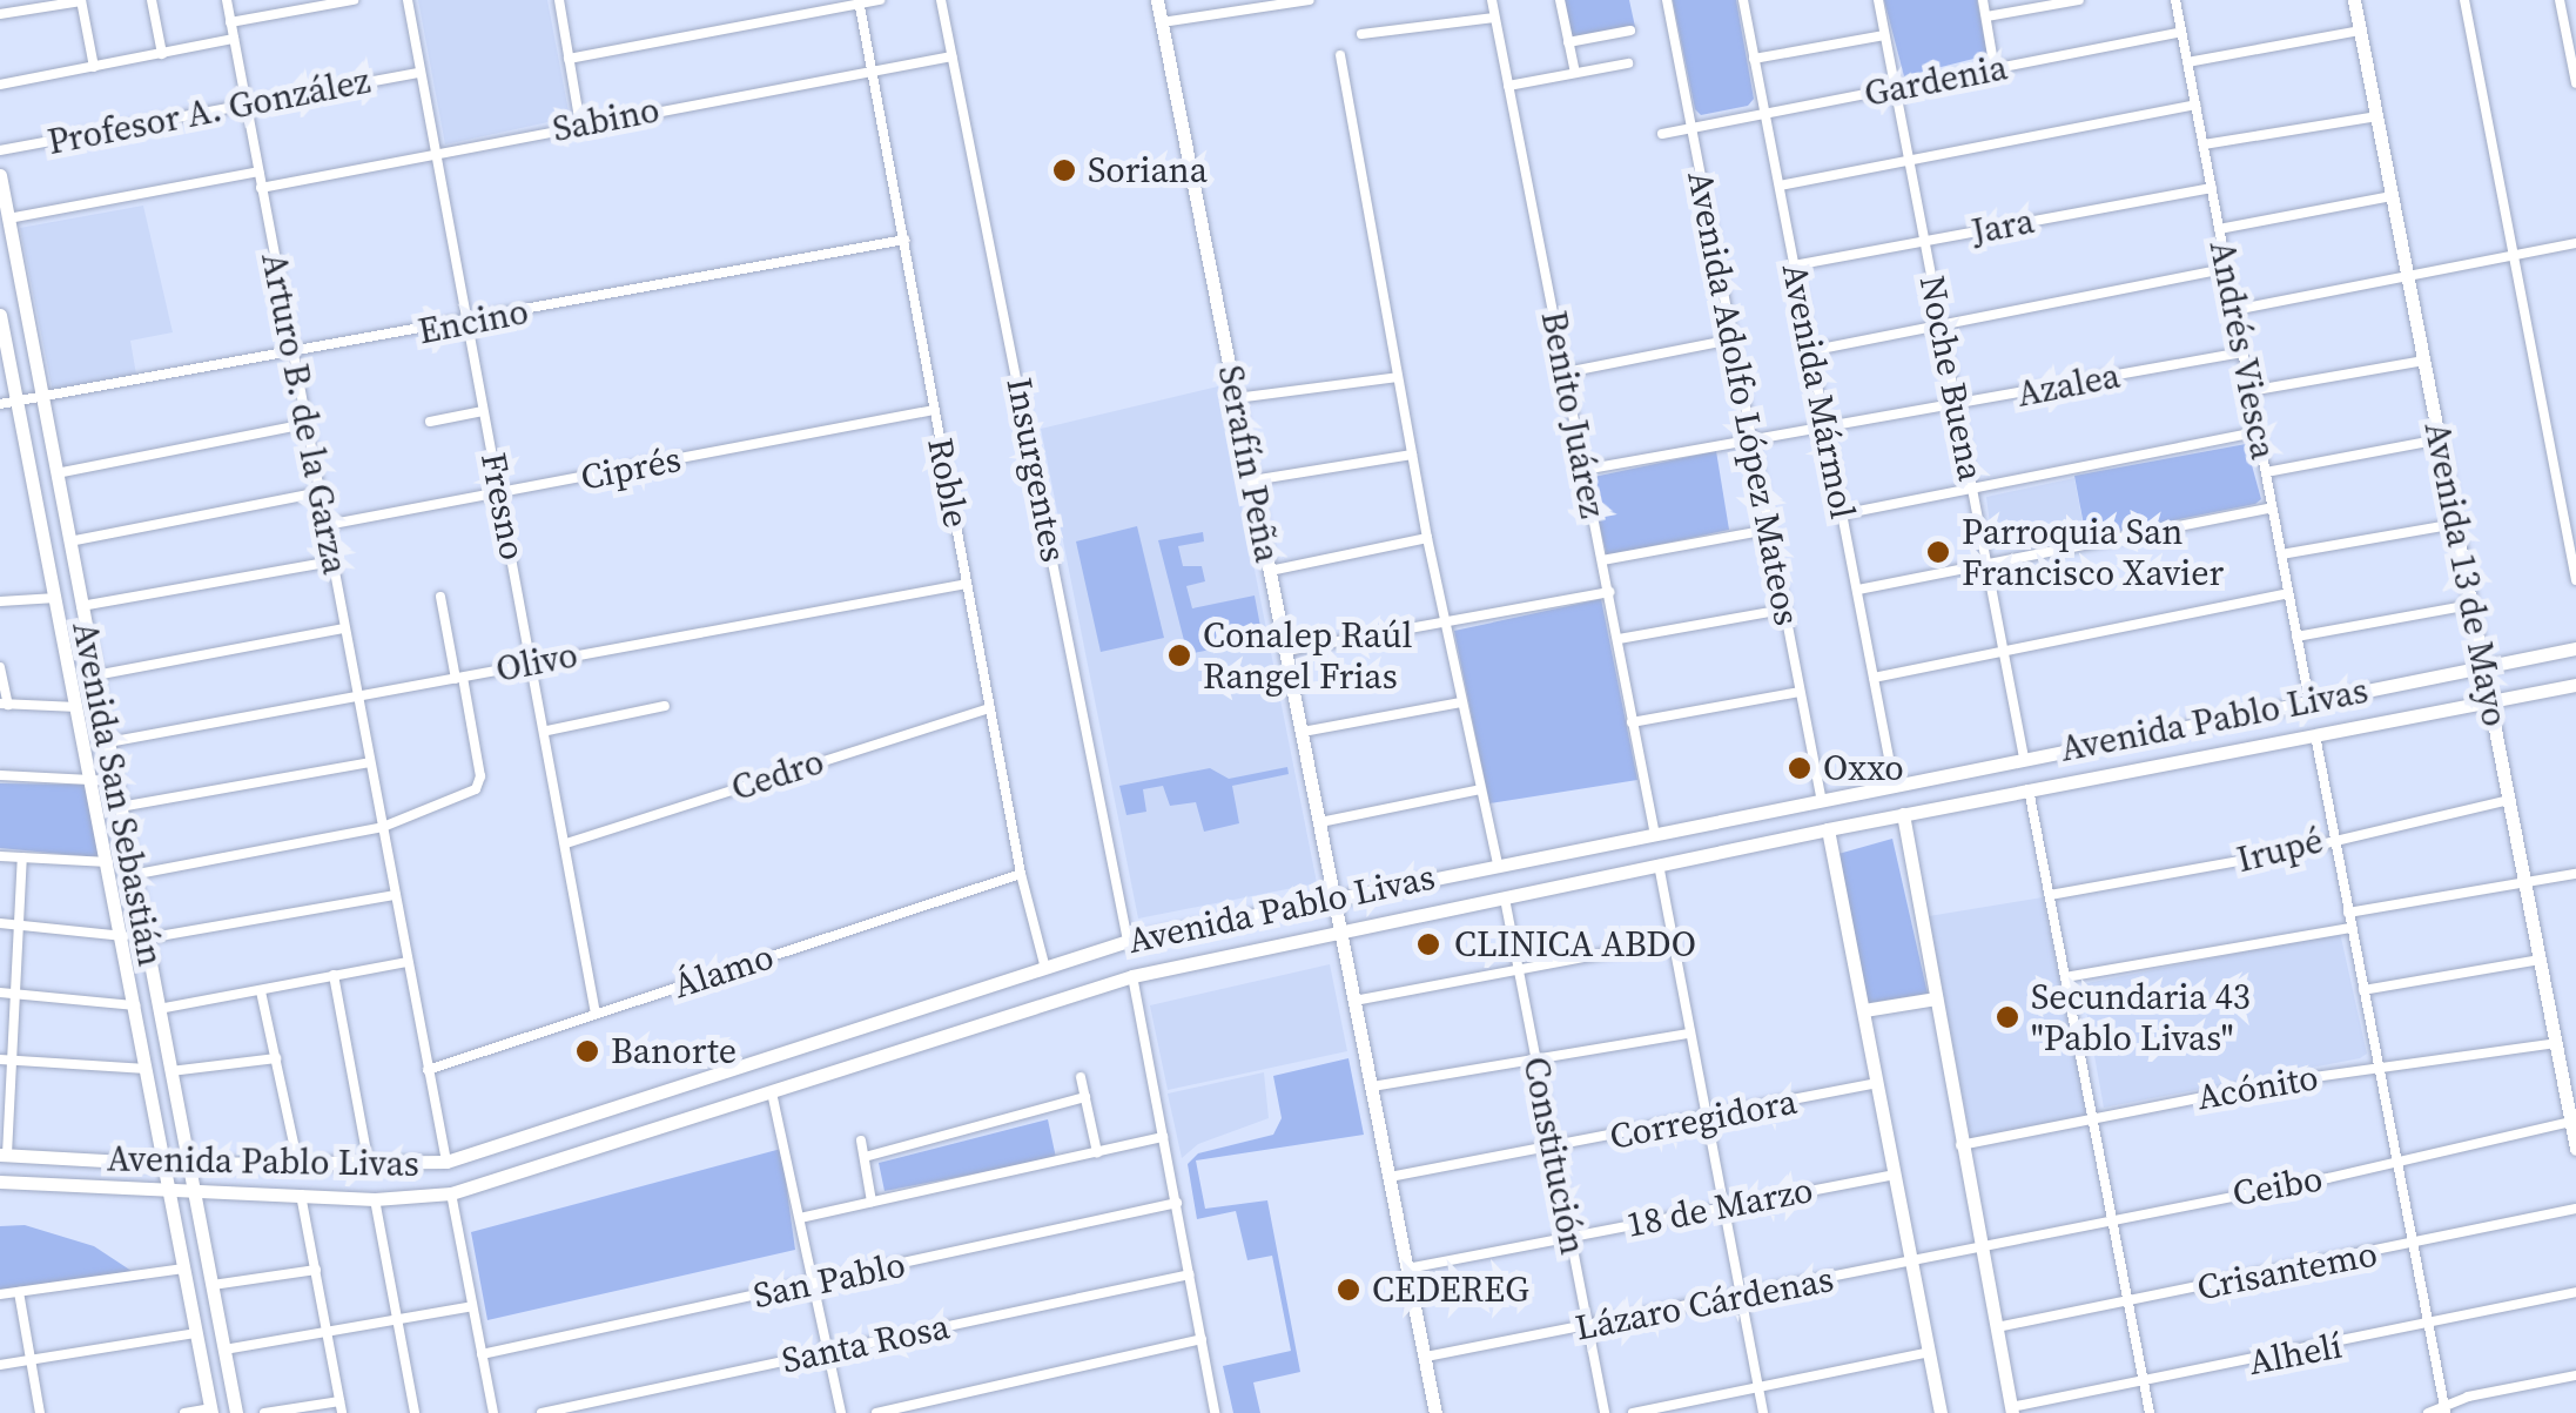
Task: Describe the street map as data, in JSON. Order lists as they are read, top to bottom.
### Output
{
  "streets": {
    "main road": [
      "Serafín Peña",
      "Avenida 13 de Mayo",
      "Avenida Pablo Livas",
      "Avenida San Sebastián"
    ],
    "street": [
      "Gardenia",
      "Profesor A. González",
      "Sabino",
      "Jara",
      "Encino",
      "Andrés Viesca",
      "Noche Buena",
      "Azalea",
      "Avenida Mármol",
      "Avenida Adolfo López Mateos",
      "Arturo B. de la Garza",
      "Benito Juárez",
      "Ciprés",
      "Insurgentes",
      "Roble",
      "Fresno",
      "Olivo",
      "Cedro",
      "Irupé",
      "Álamo",
      "Acónito",
      "Corregidora",
      "Constitución",
      "Ceibo",
      "18 de Marzo",
      "Crisantemo",
      "San Pablo",
      "Lázaro Cárdenas",
      "Santa Rosa",
      "Alhelí"
    ]
  },
  "crossings": [
    ["Gardenia", "Andrés Viesca"],
    ["Gardenia", "Noche Buena"],
    ["Gardenia", "Avenida Mármol"],
    ["Gardenia", "Avenida Adolfo López Mateos"],
    ["Profesor A. González", "Arturo B. de la Garza"],
    ["Profesor A. González", "Fresno"],
    ["Sabino", "Arturo B. de la Garza"],
    ["Sabino", "Insurgentes"],
    ["Sabino", "Roble"],
    ["Sabino", "Fresno"],
    ["Jara", "Andrés Viesca"],
    ["Jara", "Noche Buena"],
    ["Jara", "Avenida Mármol"],
    ["Encino", "Arturo B. de la Garza"],
    ["Encino", "Roble"],
    ["Encino", "Fresno"],
    ["Encino", "Avenida San Sebastián"],
    ["Andrés Viesca", "Azalea"],
    ["Andrés Viesca", "Avenida Pablo Livas"],
    ["Noche Buena", "Azalea"],
    ["Noche Buena", "Avenida Pablo Livas"],
    ["Azalea", "Avenida Mármol"],
    ["Azalea", "Avenida Adolfo López Mateos"],
    ["Azalea", "Benito Juárez"],
    ["Avenida Mármol", "Avenida Pablo Livas"],
    ["Avenida Adolfo López Mateos", "Avenida Pablo Livas"],
    ["Arturo B. de la Garza", "Ciprés"],
    ["Arturo B. de la Garza", "Olivo"],
    ["Arturo B. de la Garza", "Avenida Pablo Livas"],
    ["Arturo B. de la Garza", "Álamo"],
    ["Benito Juárez", "Avenida Pablo Livas"],
    ["Serafín Peña", "Avenida Pablo Livas"],
    ["Serafín Peña", "Corregidora"],
    ["Serafín Peña", "18 de Marzo"],
    ["Serafín Peña", "Lázaro Cárdenas"],
    ["Ciprés", "Roble"],
    ["Ciprés", "Fresno"],
    ["Insurgentes", "Avenida Pablo Livas"],
    ["Roble", "Olivo"],
    ["Roble", "Avenida Pablo Livas"],
    ["Roble", "Cedro"],
    ["Roble", "Álamo"],
    ["Fresno", "Olivo"],
    ["Fresno", "Cedro"],
    ["Fresno", "Álamo"],
    ["Avenida 13 de Mayo", "Avenida Pablo Livas"],
    ["Avenida 13 de Mayo", "Irupé"],
    ["Avenida 13 de Mayo", "Acónito"],
    ["Avenida 13 de Mayo", "Ceibo"],
    ["Olivo", "Avenida San Sebastián"],
    ["Avenida Pablo Livas", "Avenida San Sebastián"],
    ["Avenida Pablo Livas", "Constitución"],
    ["Corregidora", "Constitución"],
    ["Constitución", "18 de Marzo"],
    ["Constitución", "Lázaro Cárdenas"],
    ["Ceibo", "Lázaro Cárdenas"]
  ],
  "places": [
    "Soriana",
    "Parroquia San Francisco Xavier",
    "Conalep Raúl Rangel Frias",
    "Oxxo",
    "CLINICA ABDO",
    "Secundaria 43 \"Pablo Livas\"",
    "Banorte",
    "CEDEREG"
  ]
}
